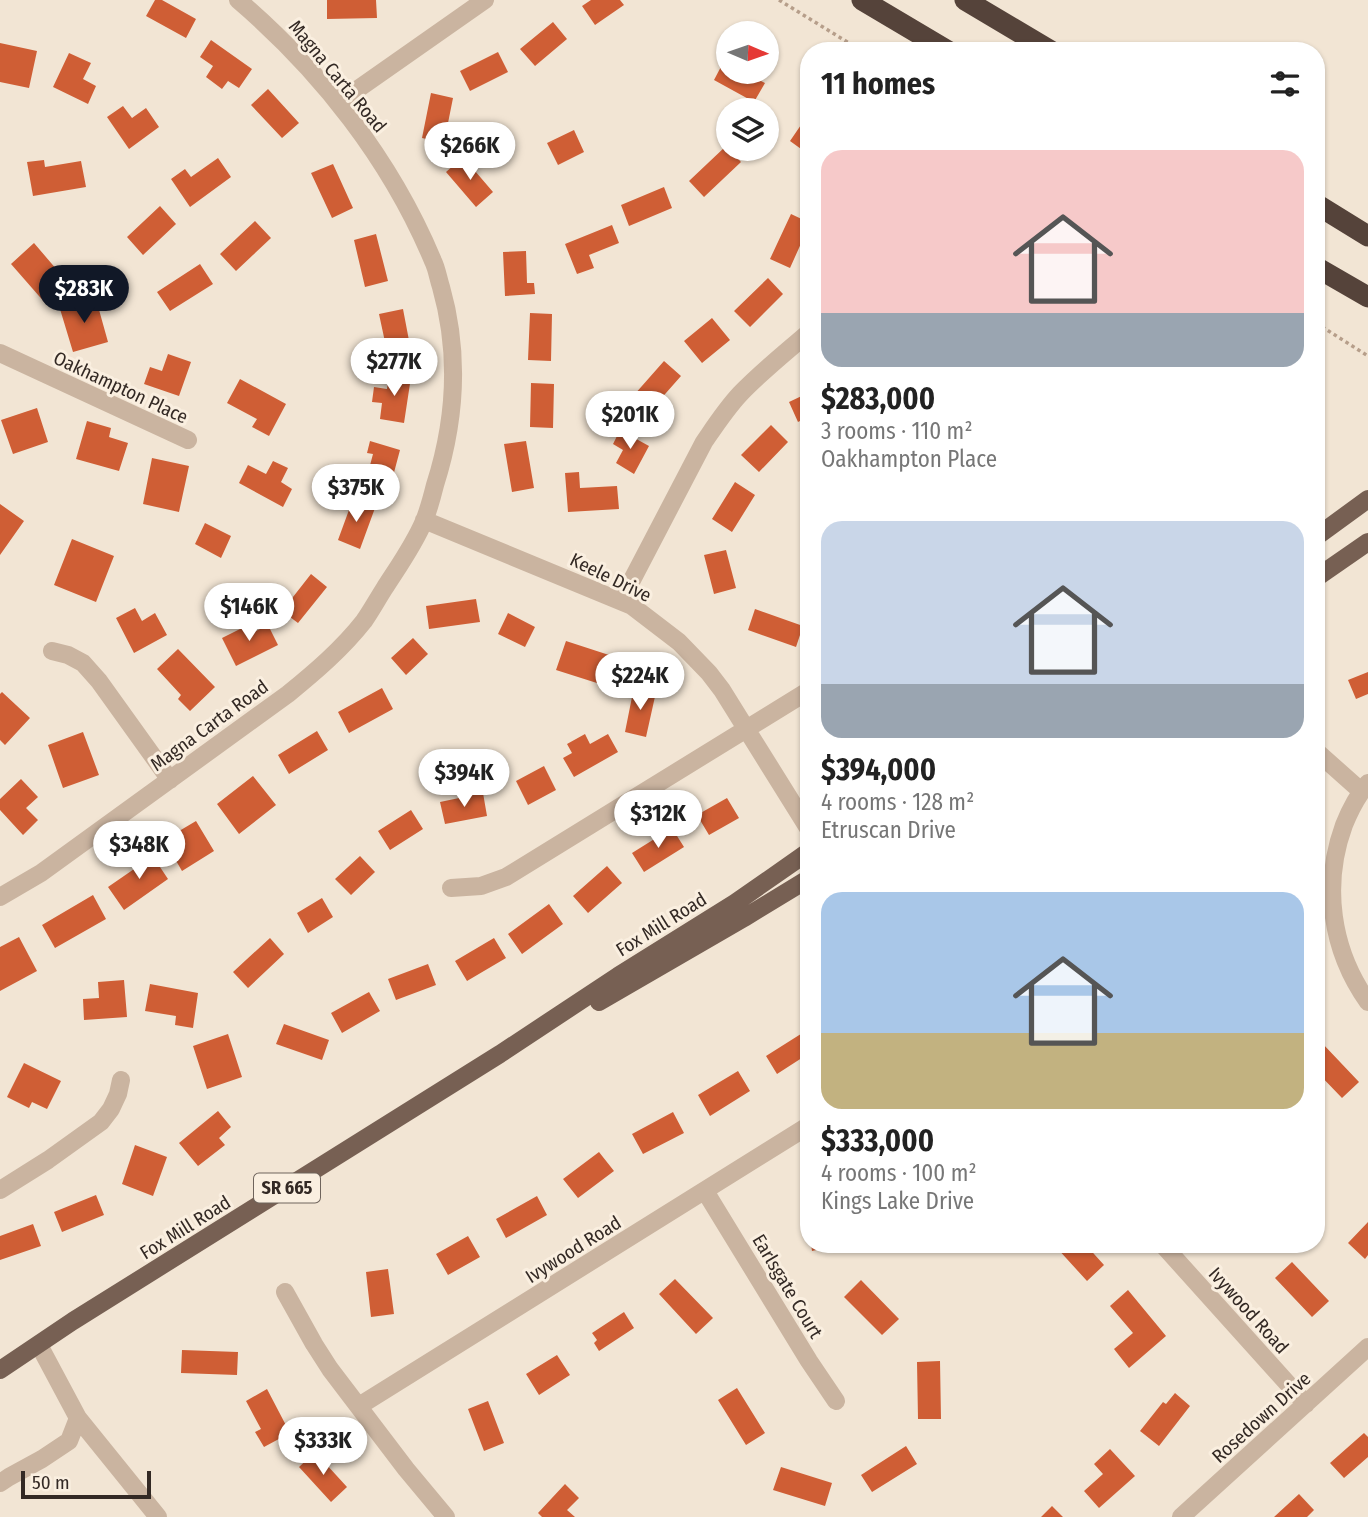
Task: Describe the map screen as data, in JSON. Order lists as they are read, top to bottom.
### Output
{
  "streets": {
    "main road": ["Fox Mill Road", "SR 665"],
    "street": [
      "Magna Carta Road",
      "Oakhampton Place",
      "Keele Drive",
      "Ivywood Road",
      "Earlsgate Court",
      "Rosedown Drive"
    ]
  },
  "crossings": [
    ["Magna Carta Road", "Keele Drive"],
    ["Ivywood Road", "Earlsgate Court"],
    ["Ivywood Road", "Rosedown Drive"]
  ],
  "scale_bar": "50 m",
  "north": "right",
  "page": {
    "heading": "11 homes",
    "price": [
      "$266K",
      "$283K",
      "$277K",
      "$201K",
      "$375K",
      "$146K",
      "$224K",
      "$394K",
      "$312K",
      "$348K",
      "$333K"
    ],
    "list": [
      {
        "name": "$283,000",
        "note": "3 rooms · 110 m² · Oakhampton Place"
      },
      {
        "name": "$394,000",
        "note": "4 rooms · 128 m² · Etruscan Drive"
      },
      {
        "name": "$333,000",
        "note": "4 rooms · 100 m² · Kings Lake Drive"
      }
    ],
    "scale": "50 m"
  }
}
